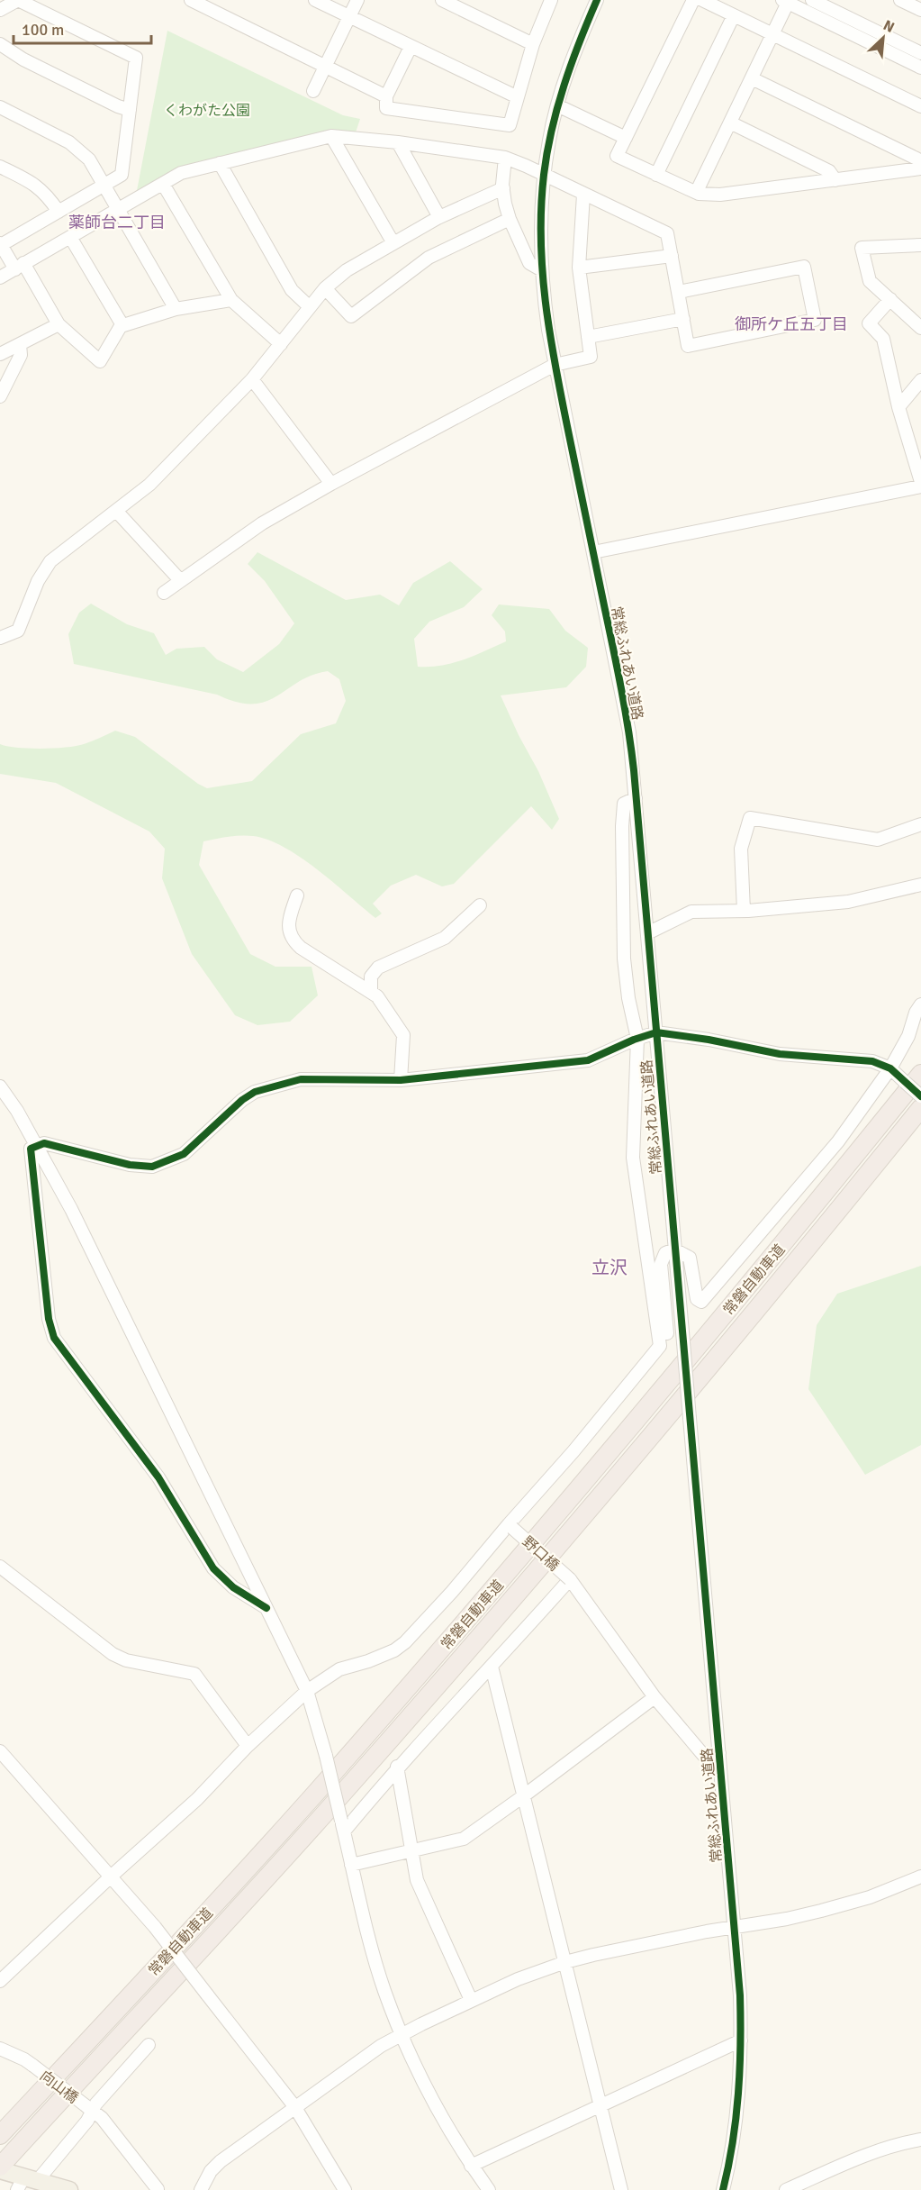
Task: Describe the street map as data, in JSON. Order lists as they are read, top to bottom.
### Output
{
  "streets": {
    "highway": ["常磐自動車道"],
    "street": ["常総ふれあい道路", "野口橋", "向山橋"]
  },
  "crossings": [
    ["常総ふれあい道路", "野口橋"]
  ],
  "districts": ["薬師台二丁目", "御所ケ丘五丁目", "立沢"],
  "parks": ["くわがた公園"],
  "scale_bar": "100 m",
  "north": "top right"
}
